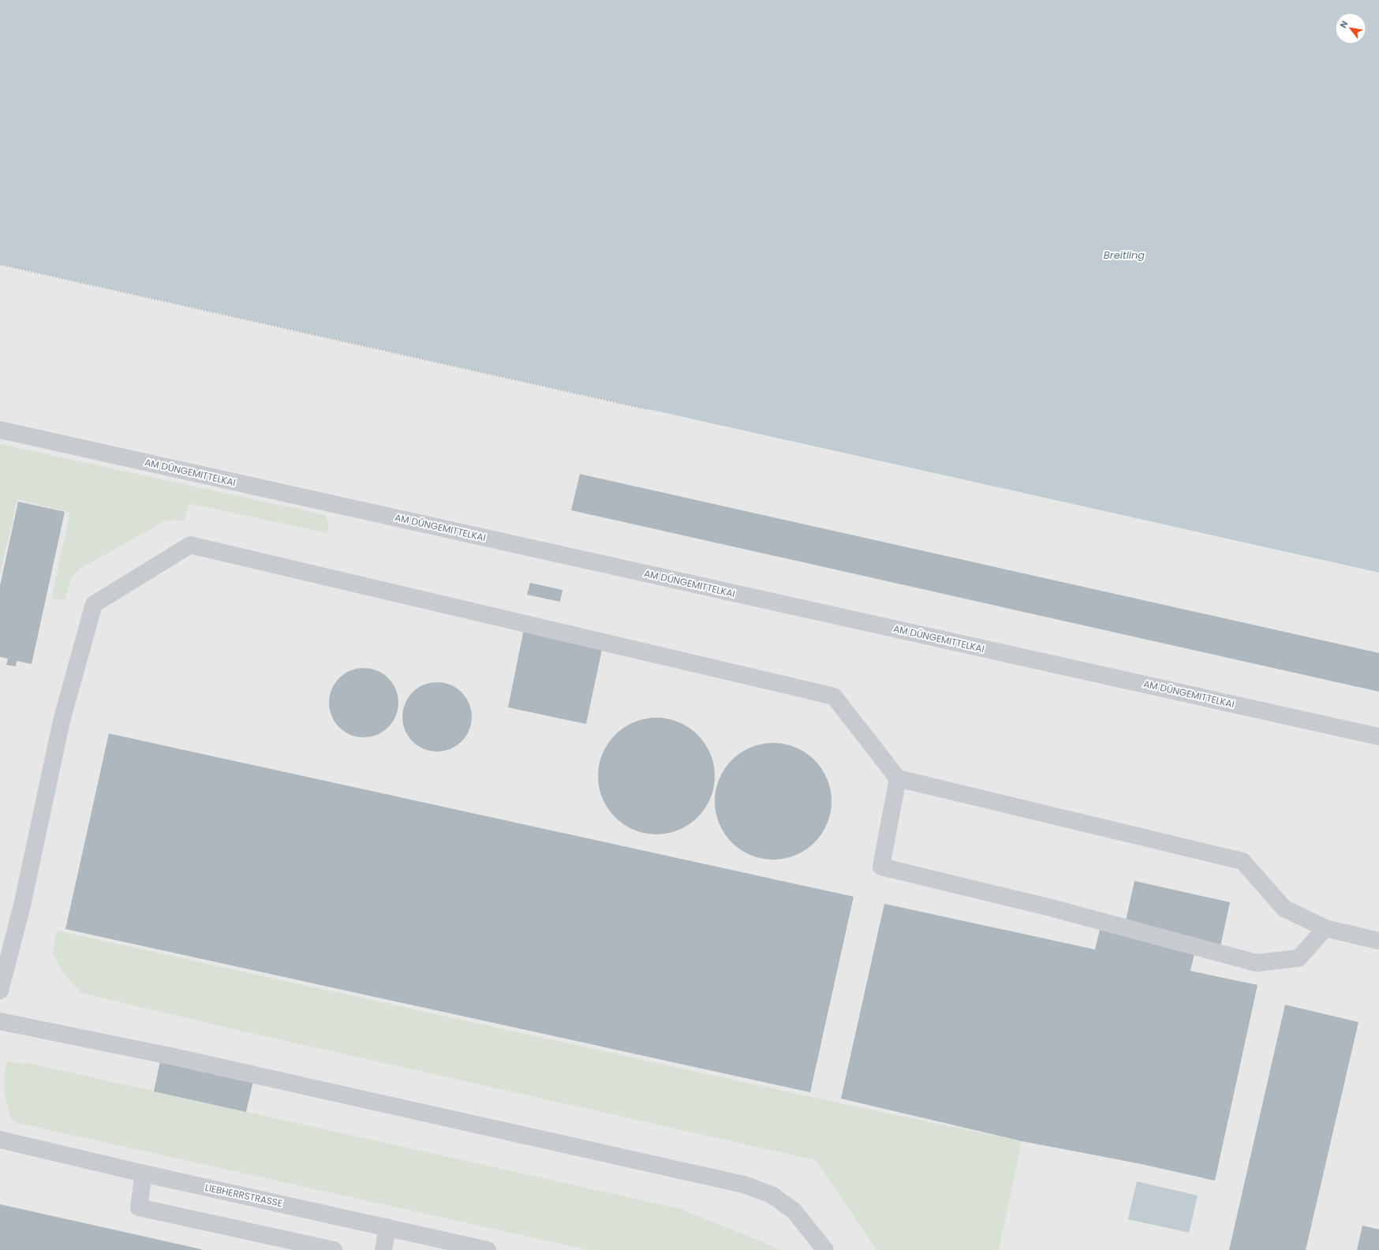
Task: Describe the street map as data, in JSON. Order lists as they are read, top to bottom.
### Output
{
  "streets": {
    "street": ["AM DÜNGEMITTELKAI", "LIEBHERRSTRASSE"]
  },
  "water": ["Breitling"],
  "north": "top left"
}
